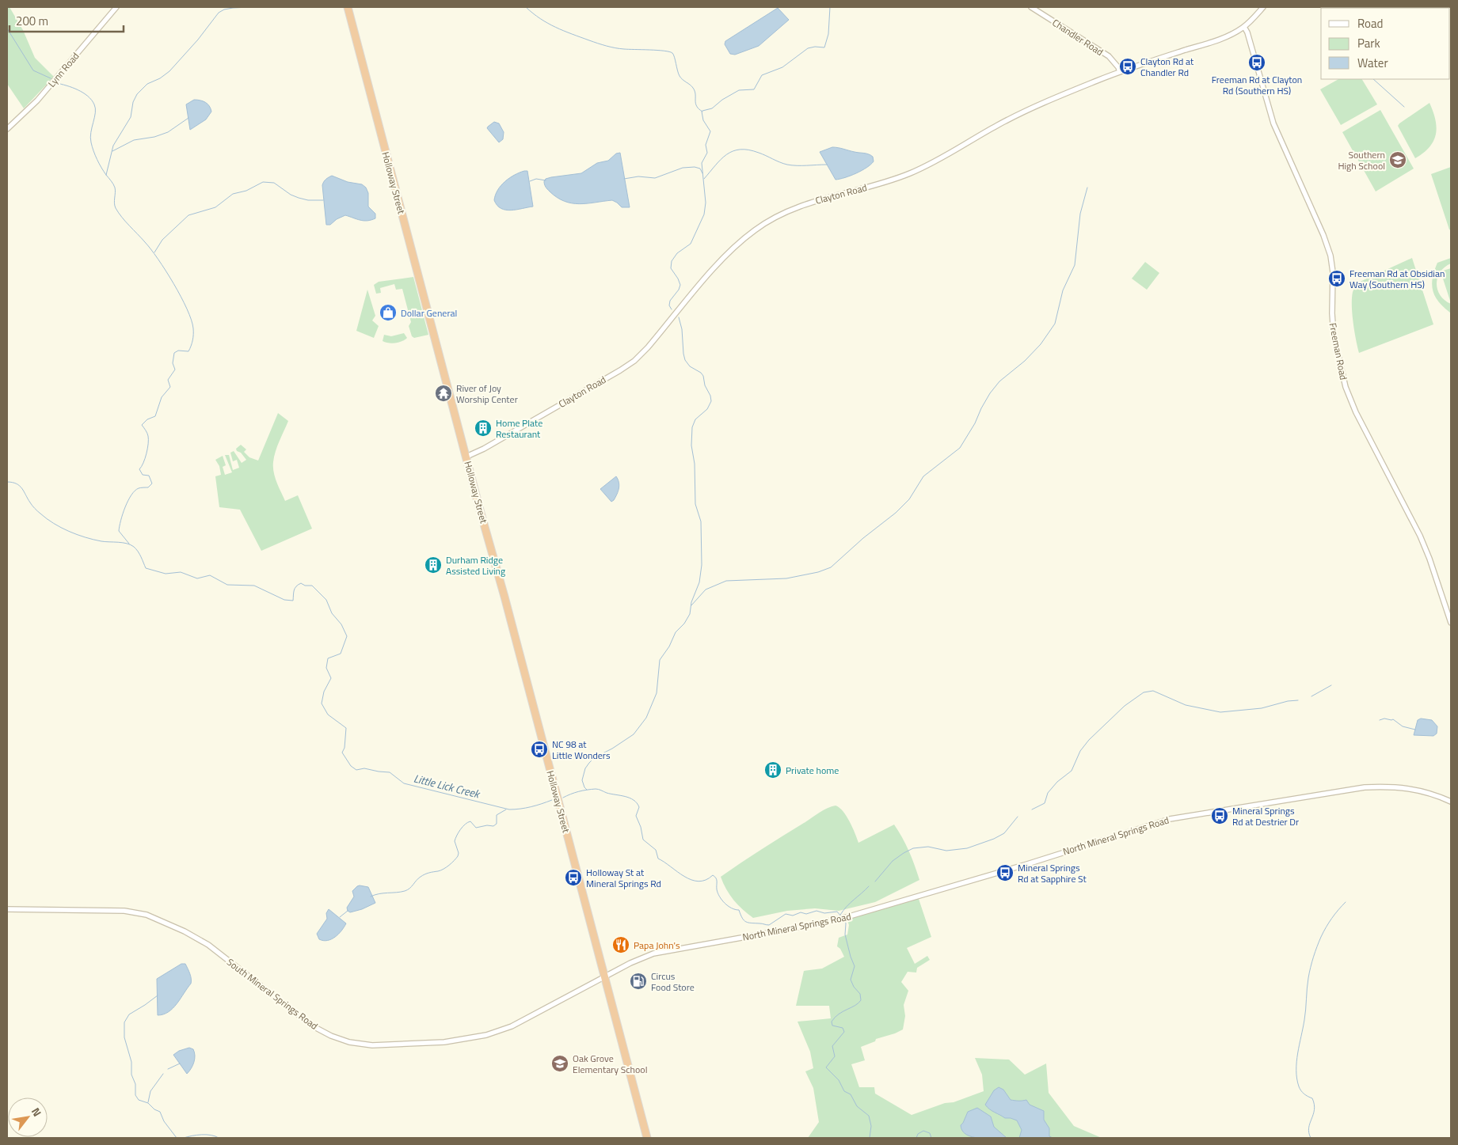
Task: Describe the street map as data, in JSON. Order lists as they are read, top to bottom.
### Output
{
  "streets": {
    "highway": ["Holloway Street"],
    "street": [
      "Chandler Road",
      "Lynn Road",
      "Clayton Road",
      "Freeman Road",
      "North Mineral Springs Road",
      "South Mineral Springs Road"
    ]
  },
  "crossings": [
    ["Chandler Road", "Clayton Road"],
    ["Holloway Street", "Clayton Road"],
    ["Holloway Street", "North Mineral Springs Road"],
    ["Holloway Street", "South Mineral Springs Road"],
    ["Clayton Road", "Freeman Road"],
    ["North Mineral Springs Road", "South Mineral Springs Road"]
  ],
  "water": ["Little Lick Creek"],
  "places": {
    "bus stop": [
      "Freeman Rd at Clayton Rd (Southern HS)",
      "Clayton Rd at Chandler Rd",
      "Freeman Rd at Obsidian Way (Southern HS)",
      "NC 98 at Little Wonders",
      "Mineral Springs Rd at Destrier Dr",
      "Mineral Springs Rd at Sapphire St",
      "Holloway St at Mineral Springs Rd"
    ],
    "school or university": ["Southern High School", "Oak Grove Elementary School"],
    "shop": ["Dollar General"],
    "temple": ["River of Joy Worship Center"],
    "building": ["Home Plate Restaurant", "Durham Ridge Assisted Living", "Private home"],
    "restaurant": ["Papa John's"],
    "fuel station": ["Circus Food Store"]
  },
  "legend": ["Road", "Park", "Water"],
  "scale_bar": "200 m",
  "north": "top right"
}
